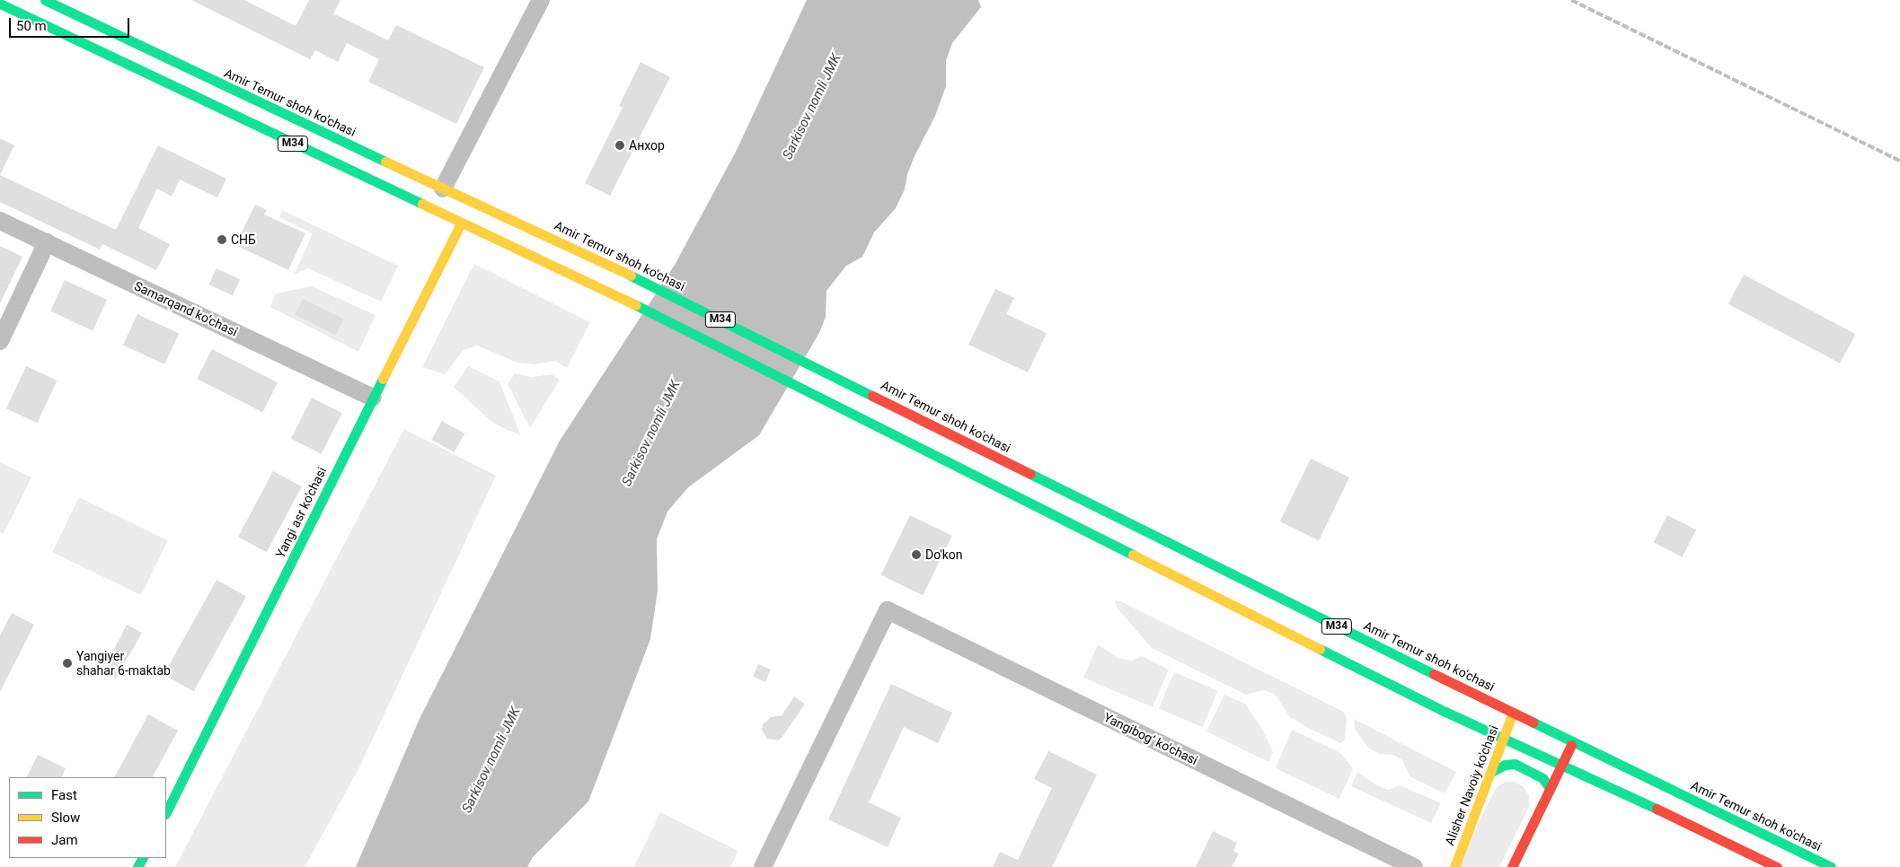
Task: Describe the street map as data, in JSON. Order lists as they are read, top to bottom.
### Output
{
  "streets": {
    "main road": [
      "Amir Temur shoh ko'chasi",
      "M34",
      "Yangi asr ko'chasi",
      "Alisher Navoiy ko'chasi"
    ],
    "street": ["Samarqand ko‘chasi", "Yangibog‘ ko'chasi"]
  },
  "crossings": [
    ["Amir Temur shoh ko'chasi", "Alisher Navoiy ko'chasi"],
    ["M34", "Yangi asr ko'chasi"],
    ["M34", "Alisher Navoiy ko'chasi"],
    ["Samarqand ko‘chasi", "Yangi asr ko'chasi"]
  ],
  "water": ["Sarkisov nomli JMK"],
  "places": [
    "Анхор",
    "СНБ",
    "Do'kon",
    "Yangiyer shahar 6-maktab"
  ],
  "legend": ["Fast", "Slow", "Jam"],
  "scale_bar": "50 m"
}
